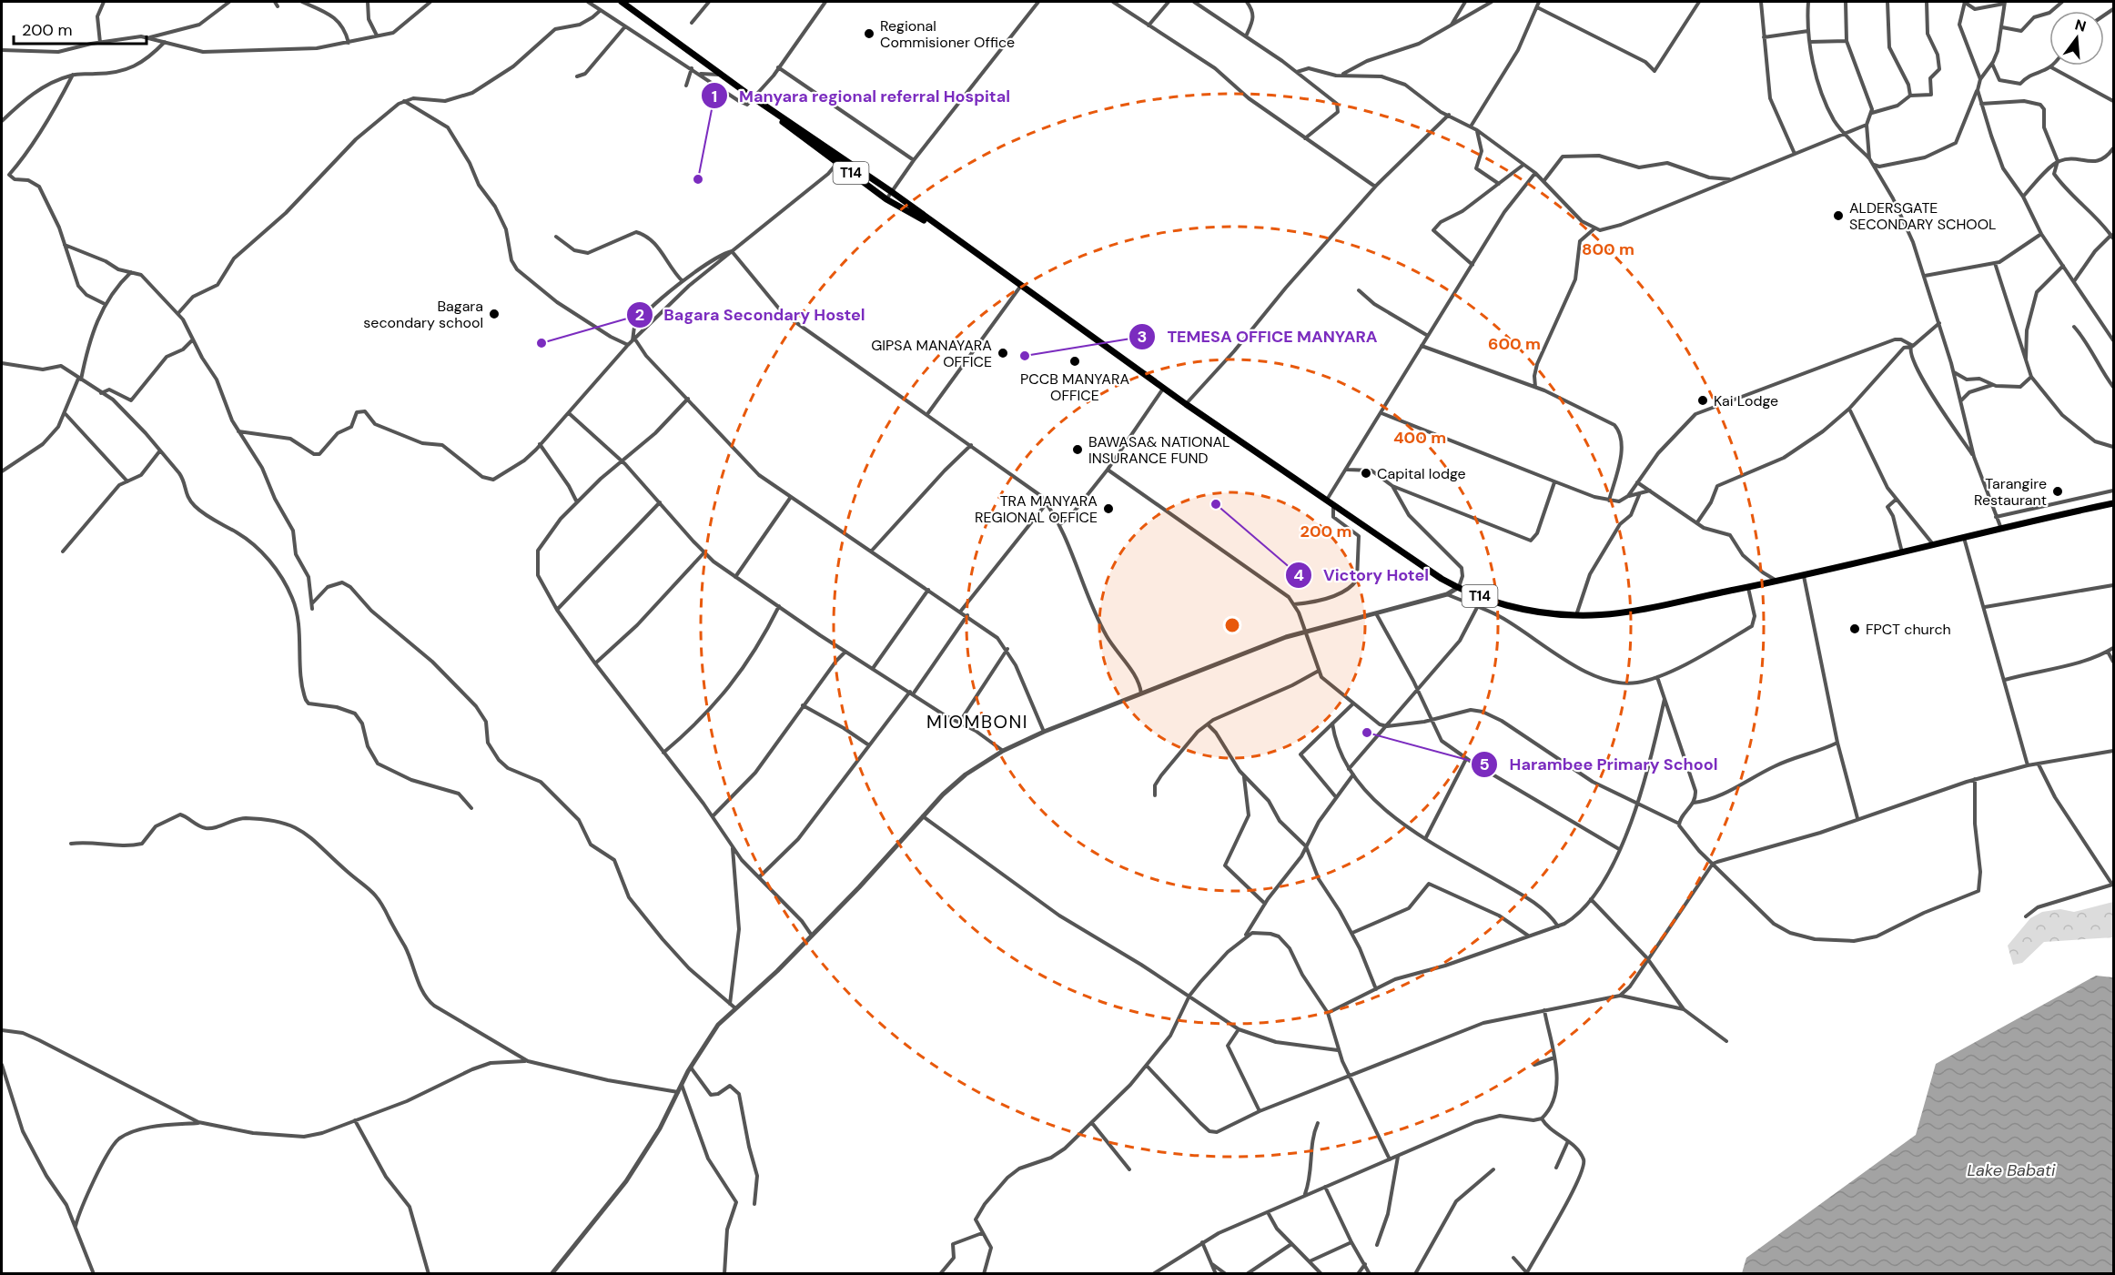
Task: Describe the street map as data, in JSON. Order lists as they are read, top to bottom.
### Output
{
  "streets": {
    "highway": ["T14"]
  },
  "districts": ["MIOMBONI"],
  "water": ["Lake Babati"],
  "places": [
    "Regional Commisioner Office",
    "Manyara regional referral Hospital",
    "ALDERSGATE SECONDARY SCHOOL",
    "Bagara secondary school",
    "Bagara Secondary Hostel",
    "GIPSA MANAYARA OFFICE",
    "TEMESA OFFICE MANYARA",
    "PCCB MANYARA OFFICE",
    "Kai Lodge",
    "BAWASA& NATIONAL INSURANCE FUND",
    "Capital lodge",
    "Tarangire Restaurant",
    "Victory Hotel",
    "TRA MANYARA REGIONAL OFFICE",
    "FPCT church",
    "Harambee Primary School"
  ],
  "scale_bar": "200 m",
  "north": "top",
  "rings": [
    "800 m",
    "600 m",
    "400 m",
    "200 m"
  ]
}
